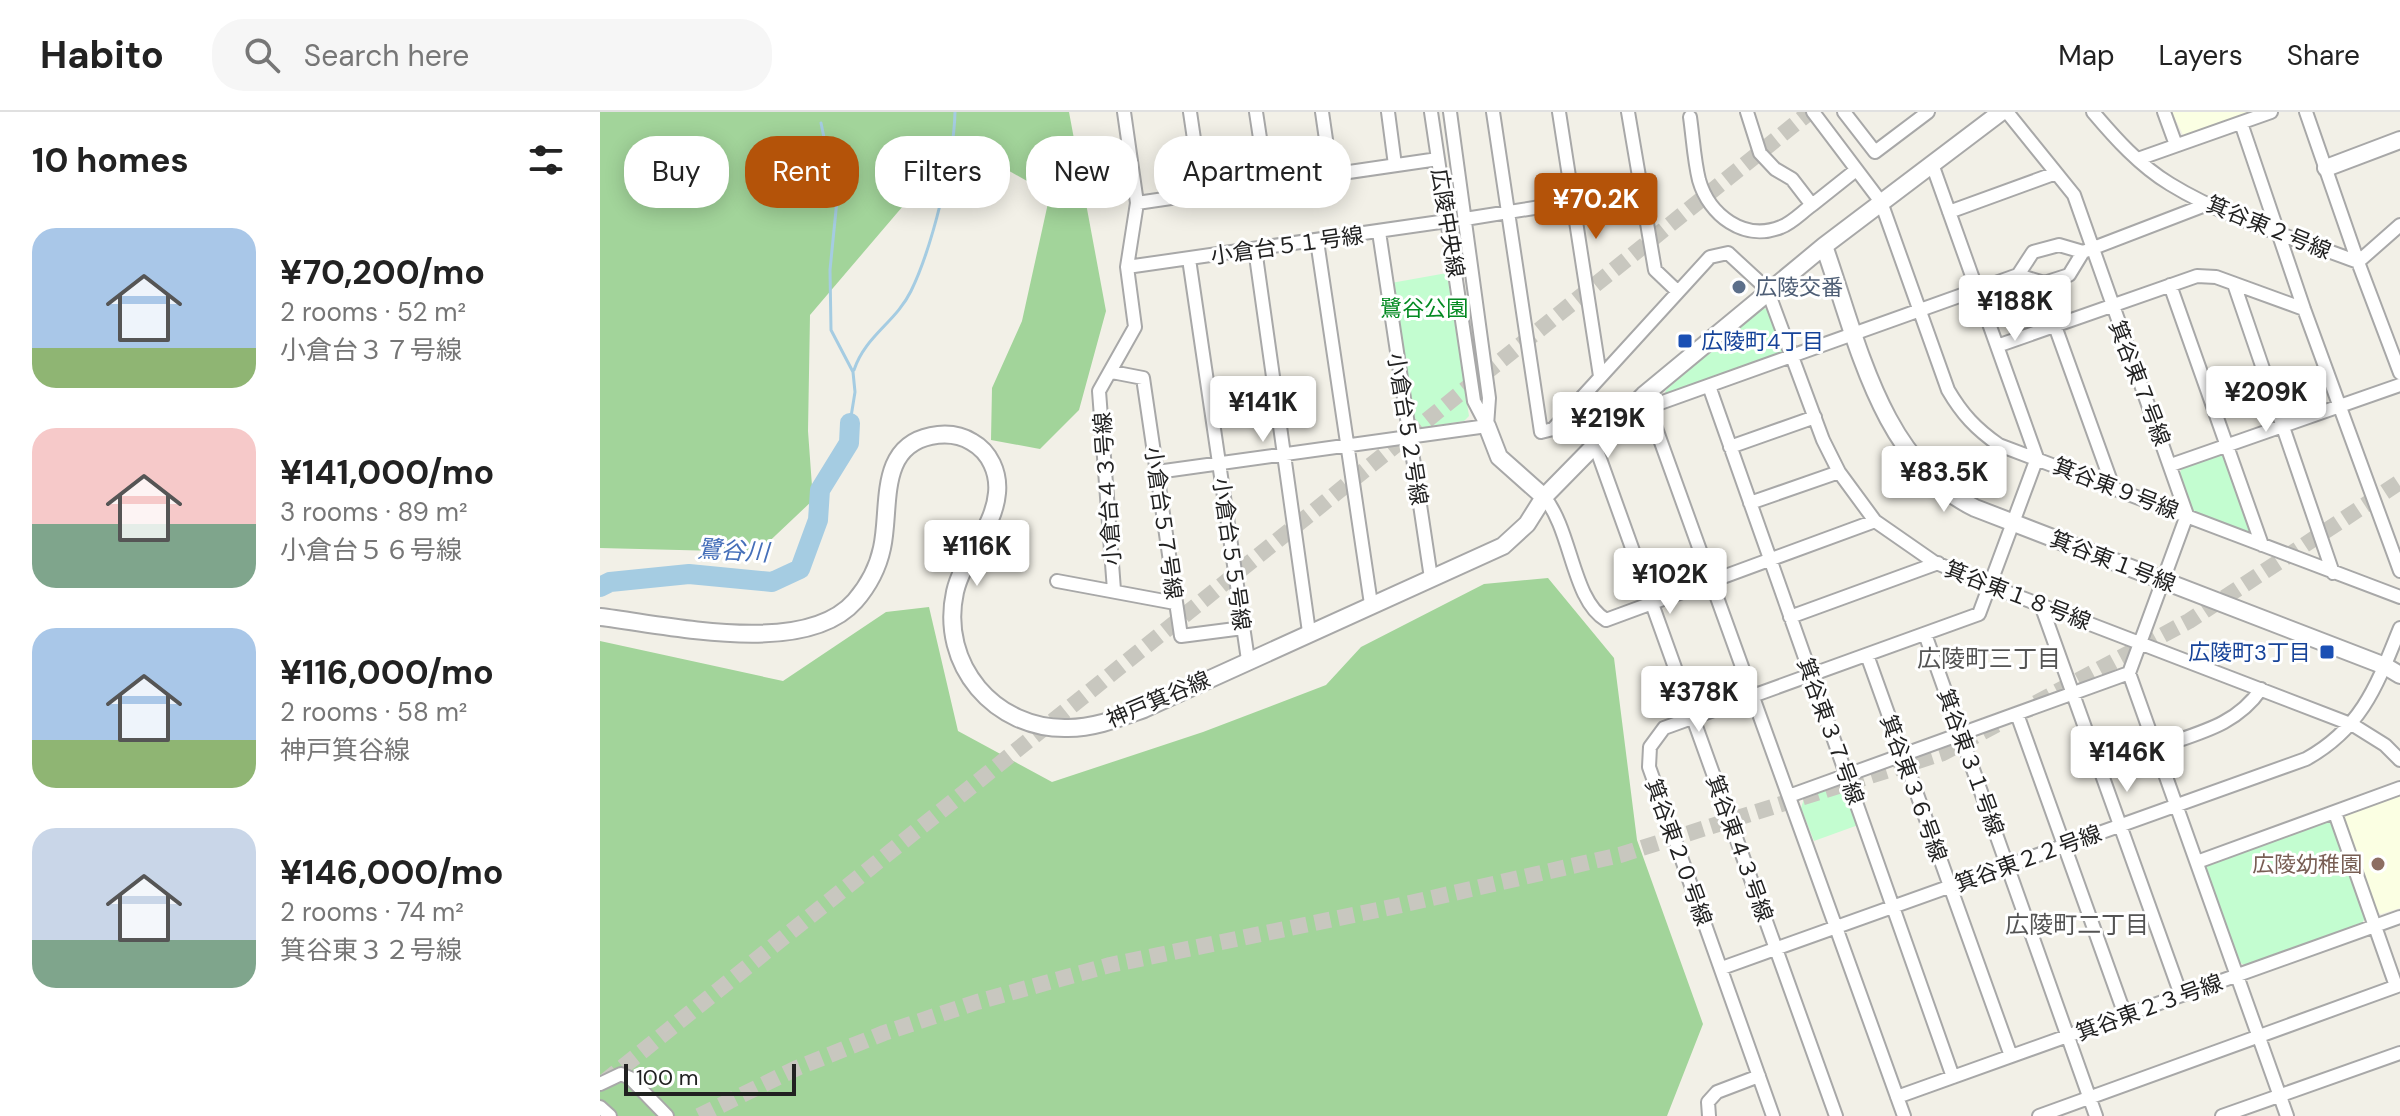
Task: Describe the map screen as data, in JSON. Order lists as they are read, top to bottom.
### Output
{
  "streets": {
    "street": [
      "広陵中央線",
      "箕谷東２号線",
      "小倉台５１号線",
      "箕谷東７号線",
      "小倉台５２号線",
      "箕谷東９号線",
      "小倉台４３号線",
      "小倉台５７号線",
      "小倉台５５号線",
      "箕谷東１号線",
      "箕谷東１８号線",
      "神戸箕谷線",
      "箕谷東３７号線",
      "箕谷東３１号線",
      "箕谷東３６号線",
      "箕谷東４３号線",
      "箕谷東２０号線",
      "箕谷東２２号線",
      "箕谷東２３号線"
    ]
  },
  "crossings": [
    ["広陵中央線", "小倉台５１号線"],
    ["広陵中央線", "神戸箕谷線"],
    ["小倉台５１号線", "小倉台５２号線"],
    ["小倉台５１号線", "小倉台４３号線"],
    ["小倉台５１号線", "小倉台５５号線"],
    ["箕谷東７号線", "箕谷東９号線"],
    ["小倉台５２号線", "神戸箕谷線"],
    ["箕谷東９号線", "箕谷東２０号線"],
    ["小倉台４３号線", "小倉台５７号線"],
    ["小倉台５７号線", "小倉台５５号線"],
    ["小倉台５５号線", "神戸箕谷線"],
    ["箕谷東１号線", "箕谷東２０号線"],
    ["箕谷東１号線", "箕谷東２２号線"],
    ["箕谷東１８号線", "箕谷東２０号線"],
    ["箕谷東１８号線", "箕谷東２２号線"],
    ["神戸箕谷線", "箕谷東４３号線"],
    ["箕谷東３７号線", "箕谷東２０号線"],
    ["箕谷東３７号線", "箕谷東２２号線"],
    ["箕谷東３７号線", "箕谷東２３号線"],
    ["箕谷東３１号線", "箕谷東２０号線"],
    ["箕谷東３１号線", "箕谷東２２号線"],
    ["箕谷東３１号線", "箕谷東２３号線"],
    ["箕谷東３６号線", "箕谷東２０号線"],
    ["箕谷東３６号線", "箕谷東２２号線"],
    ["箕谷東３６号線", "箕谷東２３号線"],
    ["箕谷東４３号線", "箕谷東２０号線"],
    ["箕谷東４３号線", "箕谷東２２号線"],
    ["箕谷東２０号線", "箕谷東２２号線"]
  ],
  "districts": ["広陵町三丁目", "広陵町二丁目"],
  "water": ["鷺谷川"],
  "parks": ["鷺谷公園"],
  "places": {
    "other": ["広陵交番", "広陵幼稚園"],
    "transit": ["広陵町4丁目", "広陵町3丁目"]
  },
  "scale_bar": "100 m",
  "page": {
    "header": "Habito",
    "search": "Search here",
    "nav": ["Map", "Layers", "Share"],
    "heading": "10 homes",
    "chip": [
      "Buy",
      "Rent",
      "Filters",
      "New",
      "Apartment"
    ],
    "price": [
      "¥70.2K",
      "¥188K",
      "¥209K",
      "¥141K",
      "¥219K",
      "¥83.5K",
      "¥116K",
      "¥102K",
      "¥378K",
      "¥146K"
    ],
    "list": [
      {
        "name": "¥70,200/mo",
        "note": "2 rooms · 52 m² · 小倉台３７号線"
      },
      {
        "name": "¥141,000/mo",
        "note": "3 rooms · 89 m² · 小倉台５６号線"
      },
      {
        "name": "¥116,000/mo",
        "note": "2 rooms · 58 m² · 神戸箕谷線"
      },
      {
        "name": "¥146,000/mo",
        "note": "2 rooms · 74 m² · 箕谷東３２号線"
      }
    ],
    "scale": "100 m"
  }
}
